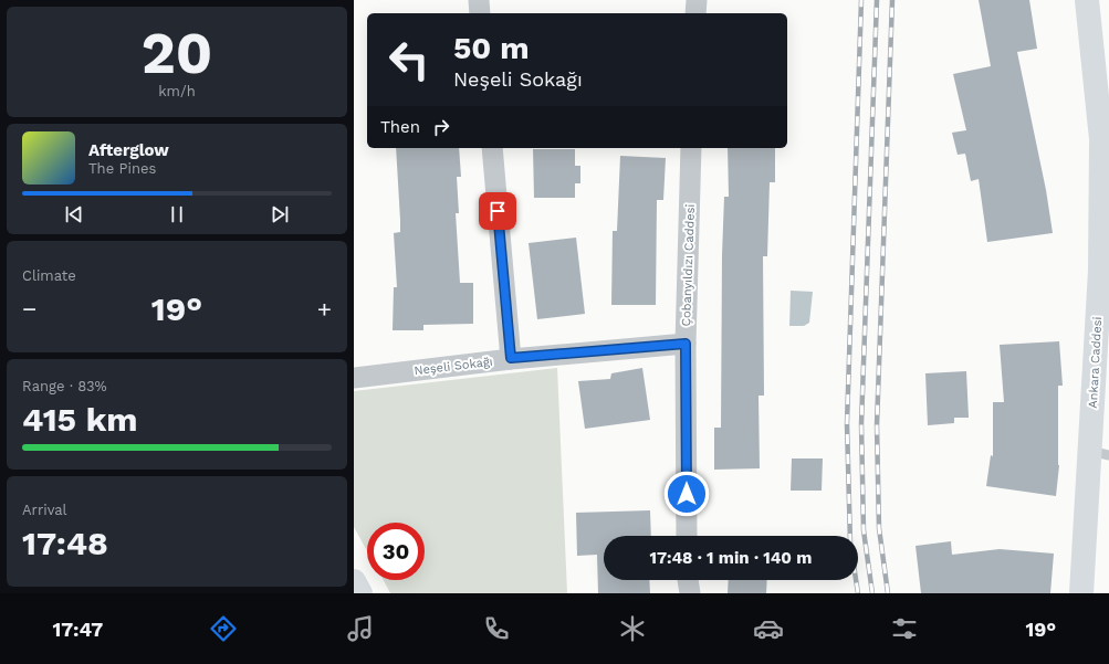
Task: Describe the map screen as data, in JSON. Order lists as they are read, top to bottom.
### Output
{
  "streets": {
    "main road": ["Ankara Caddesi"],
    "street": ["Çobanyıldızı Caddesi", "Neşeli Sokağı"]
  },
  "crossings": [
    ["Çobanyıldızı Caddesi", "Neşeli Sokağı"]
  ],
  "page": {
    "tile": [
      ["20", "km/h"],
      "Climate",
      ["Range · 83%", "415 km"],
      ["Arrival", "17:48"]
    ],
    "turn": ["50 m", "Neşeli Sokağı"],
    "then": "Then",
    "song": ["Afterglow", "The Pines"],
    "heat": ["−", "19°", "+"],
    "limit": "30",
    "trip": "17:48 · 1 min · 140 m",
    "tabs": ["17:47", "19°"]
  }
}
